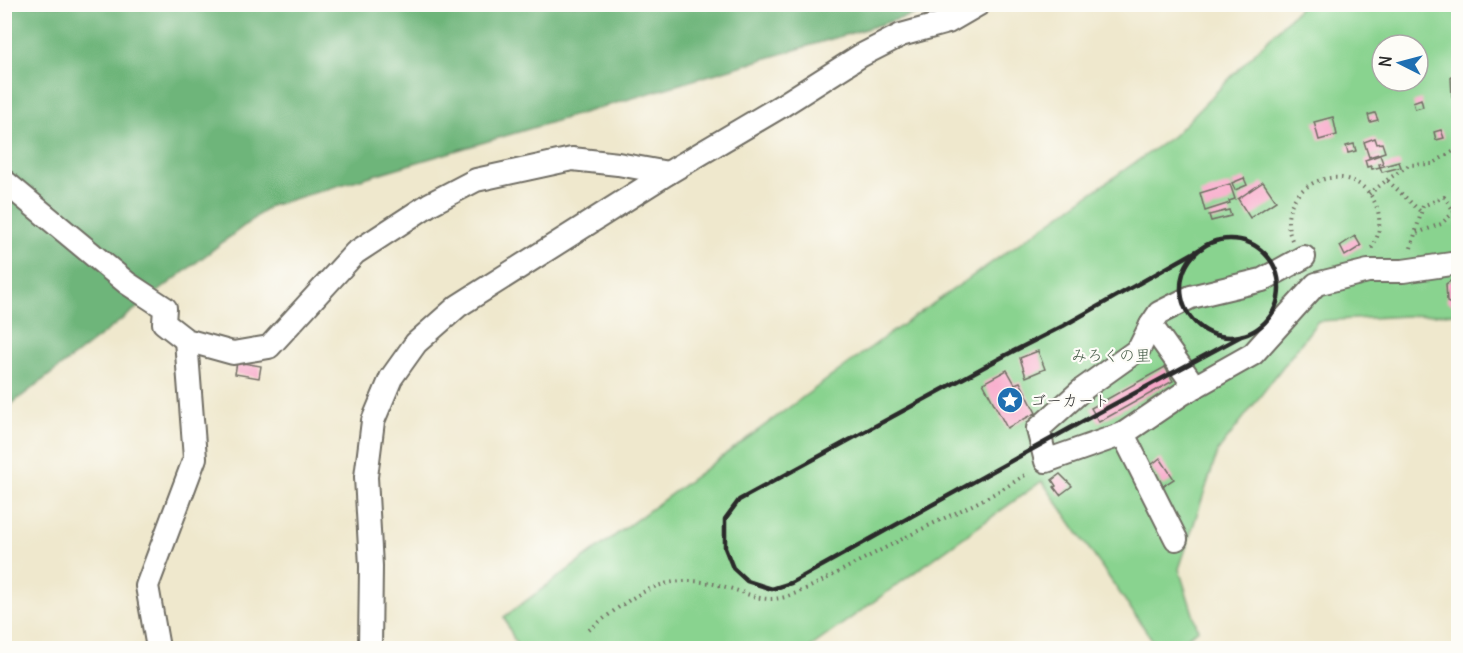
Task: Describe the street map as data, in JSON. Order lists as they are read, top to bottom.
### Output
{
  "parks": ["みろくの里"],
  "places": {
    "place": ["ゴーカート"]
  },
  "north": "left"
}
